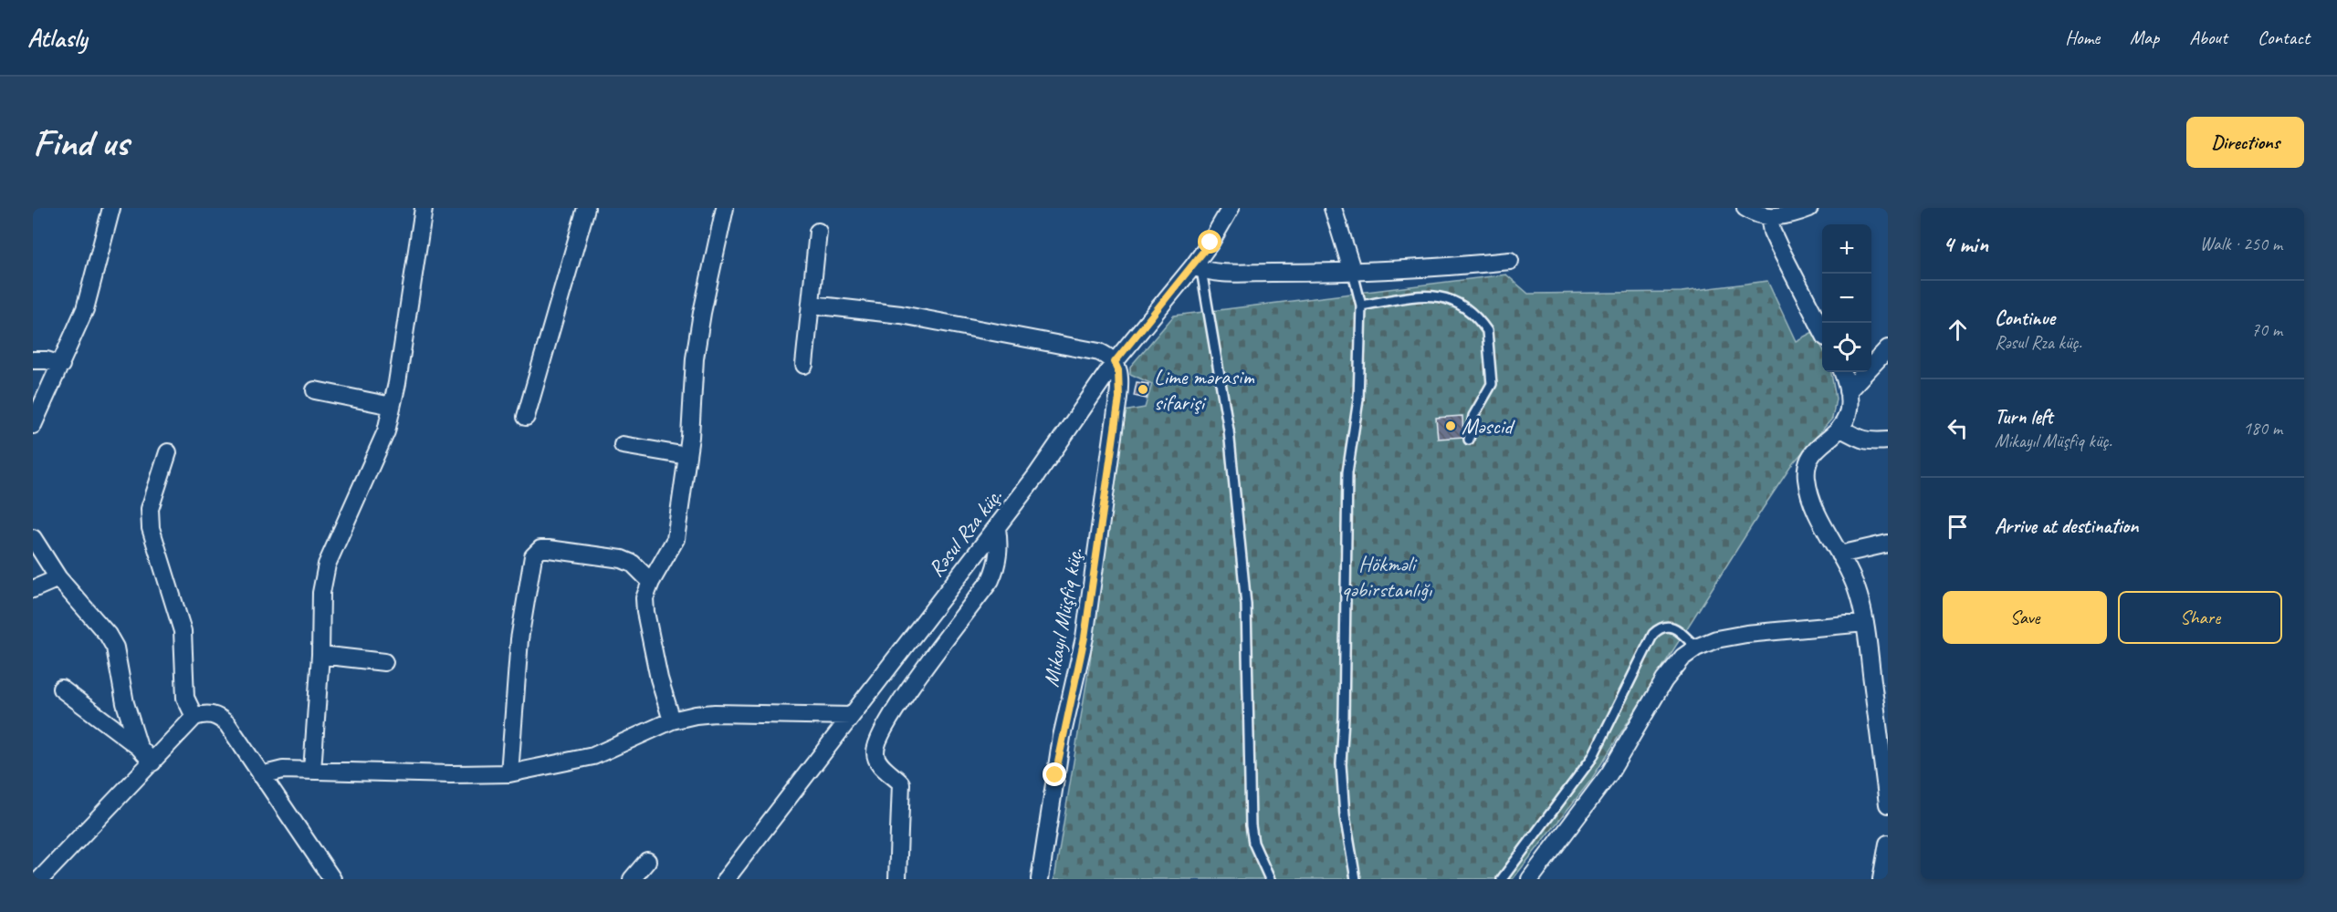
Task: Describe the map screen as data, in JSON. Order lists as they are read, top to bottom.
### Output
{
  "streets": {
    "street": ["Rəsul Rza küç.", "Mikayıl Müşfiq küç."]
  },
  "crossings": [
    ["Rəsul Rza küç.", "Mikayıl Müşfiq küç."]
  ],
  "parks": ["Hökməli qəbirstanlığı"],
  "places": ["Lime mərasim sifarişi", "Məscid"],
  "page": {
    "header": "Atlasly",
    "nav": [
      "Home",
      "Map",
      "About",
      "Contact"
    ],
    "buttons": [
      "Directions",
      ["Save", "Share"]
    ],
    "title": "Find us",
    "heading": ["4 min", "Walk · 250 m"],
    "map_buttons": ["+", "−"],
    "list": [
      ["Continue", "Rəsul Rza küç.", "70 m"],
      ["Turn left", "Mikayıl Müşfiq küç.", "180 m"],
      "Arrive at destination"
    ]
  }
}
